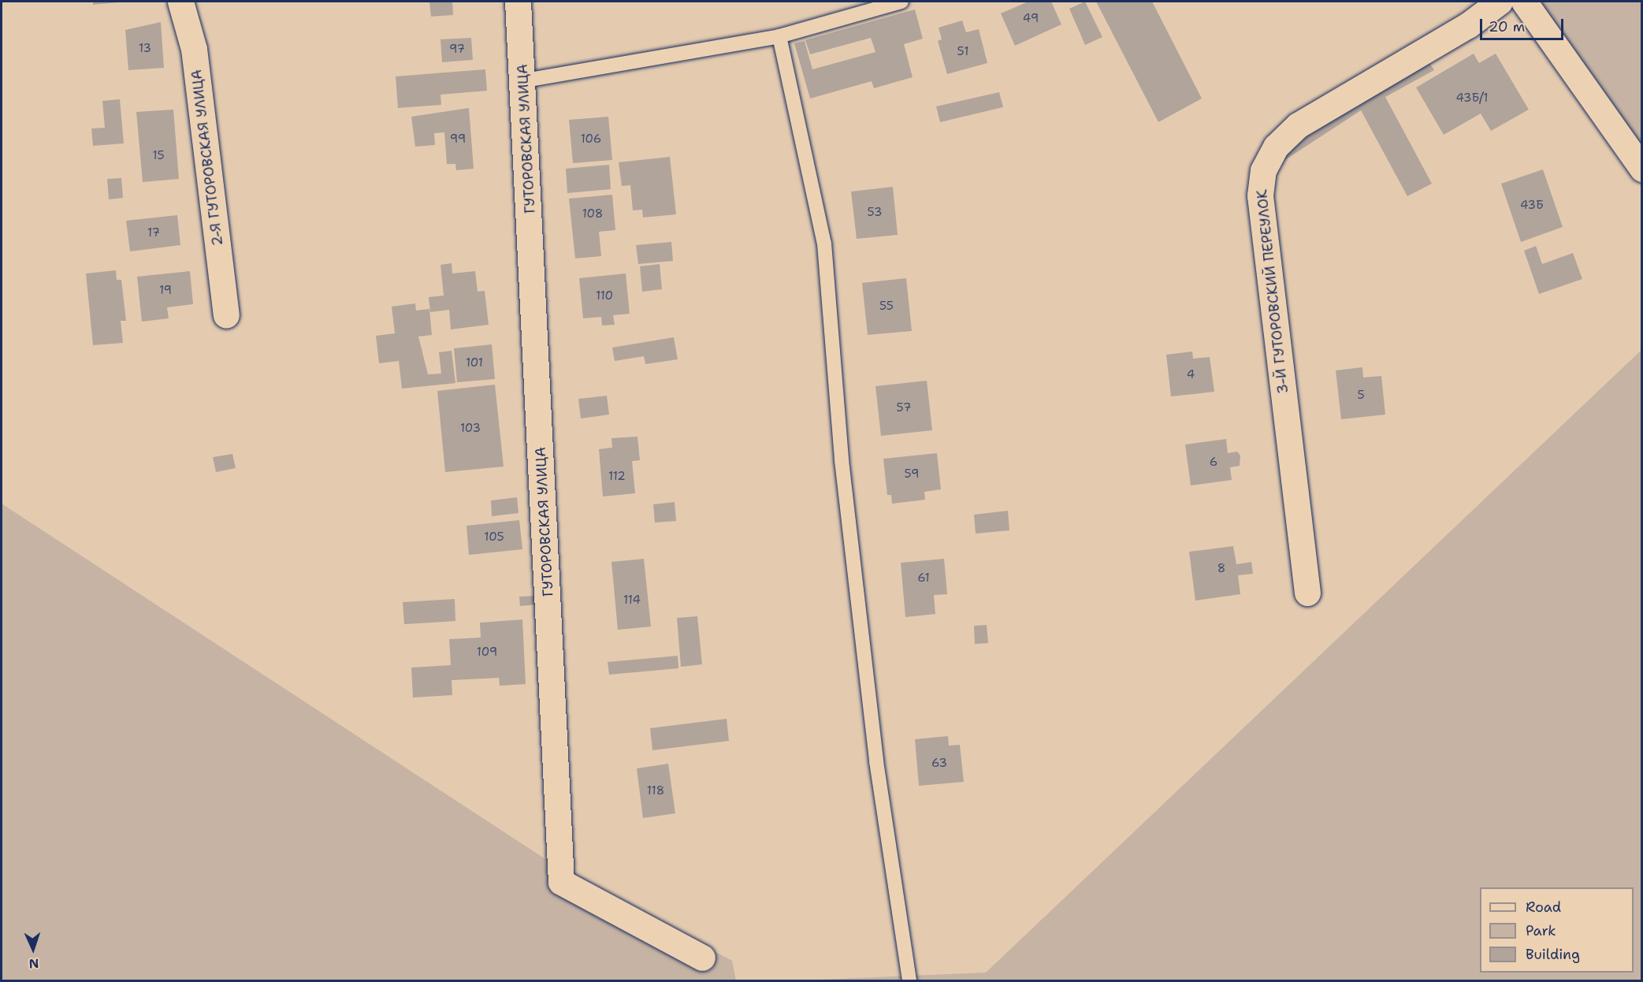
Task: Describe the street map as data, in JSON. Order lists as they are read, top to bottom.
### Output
{
  "streets": {
    "street": ["ГУТОРОВСКАЯ УЛИЦА", "2-Я ГУТОРОВСКАЯ УЛИЦА", "3-Й ГУТОРОВСКИЙ ПЕРЕУЛОК"]
  },
  "house_numbers": [
    "49",
    "13",
    "97",
    "51",
    "43Б/1",
    "99",
    "106",
    "15",
    "43Б",
    "53",
    "108",
    "17",
    "19",
    "110",
    "55",
    "101",
    "4",
    "5",
    "57",
    "103",
    "6",
    "59",
    "112",
    "105",
    "8",
    "61",
    "114",
    "109",
    "63",
    "118"
  ],
  "legend": ["Road", "Park", "Building"],
  "scale_bar": "20 m",
  "north": "bottom"
}
